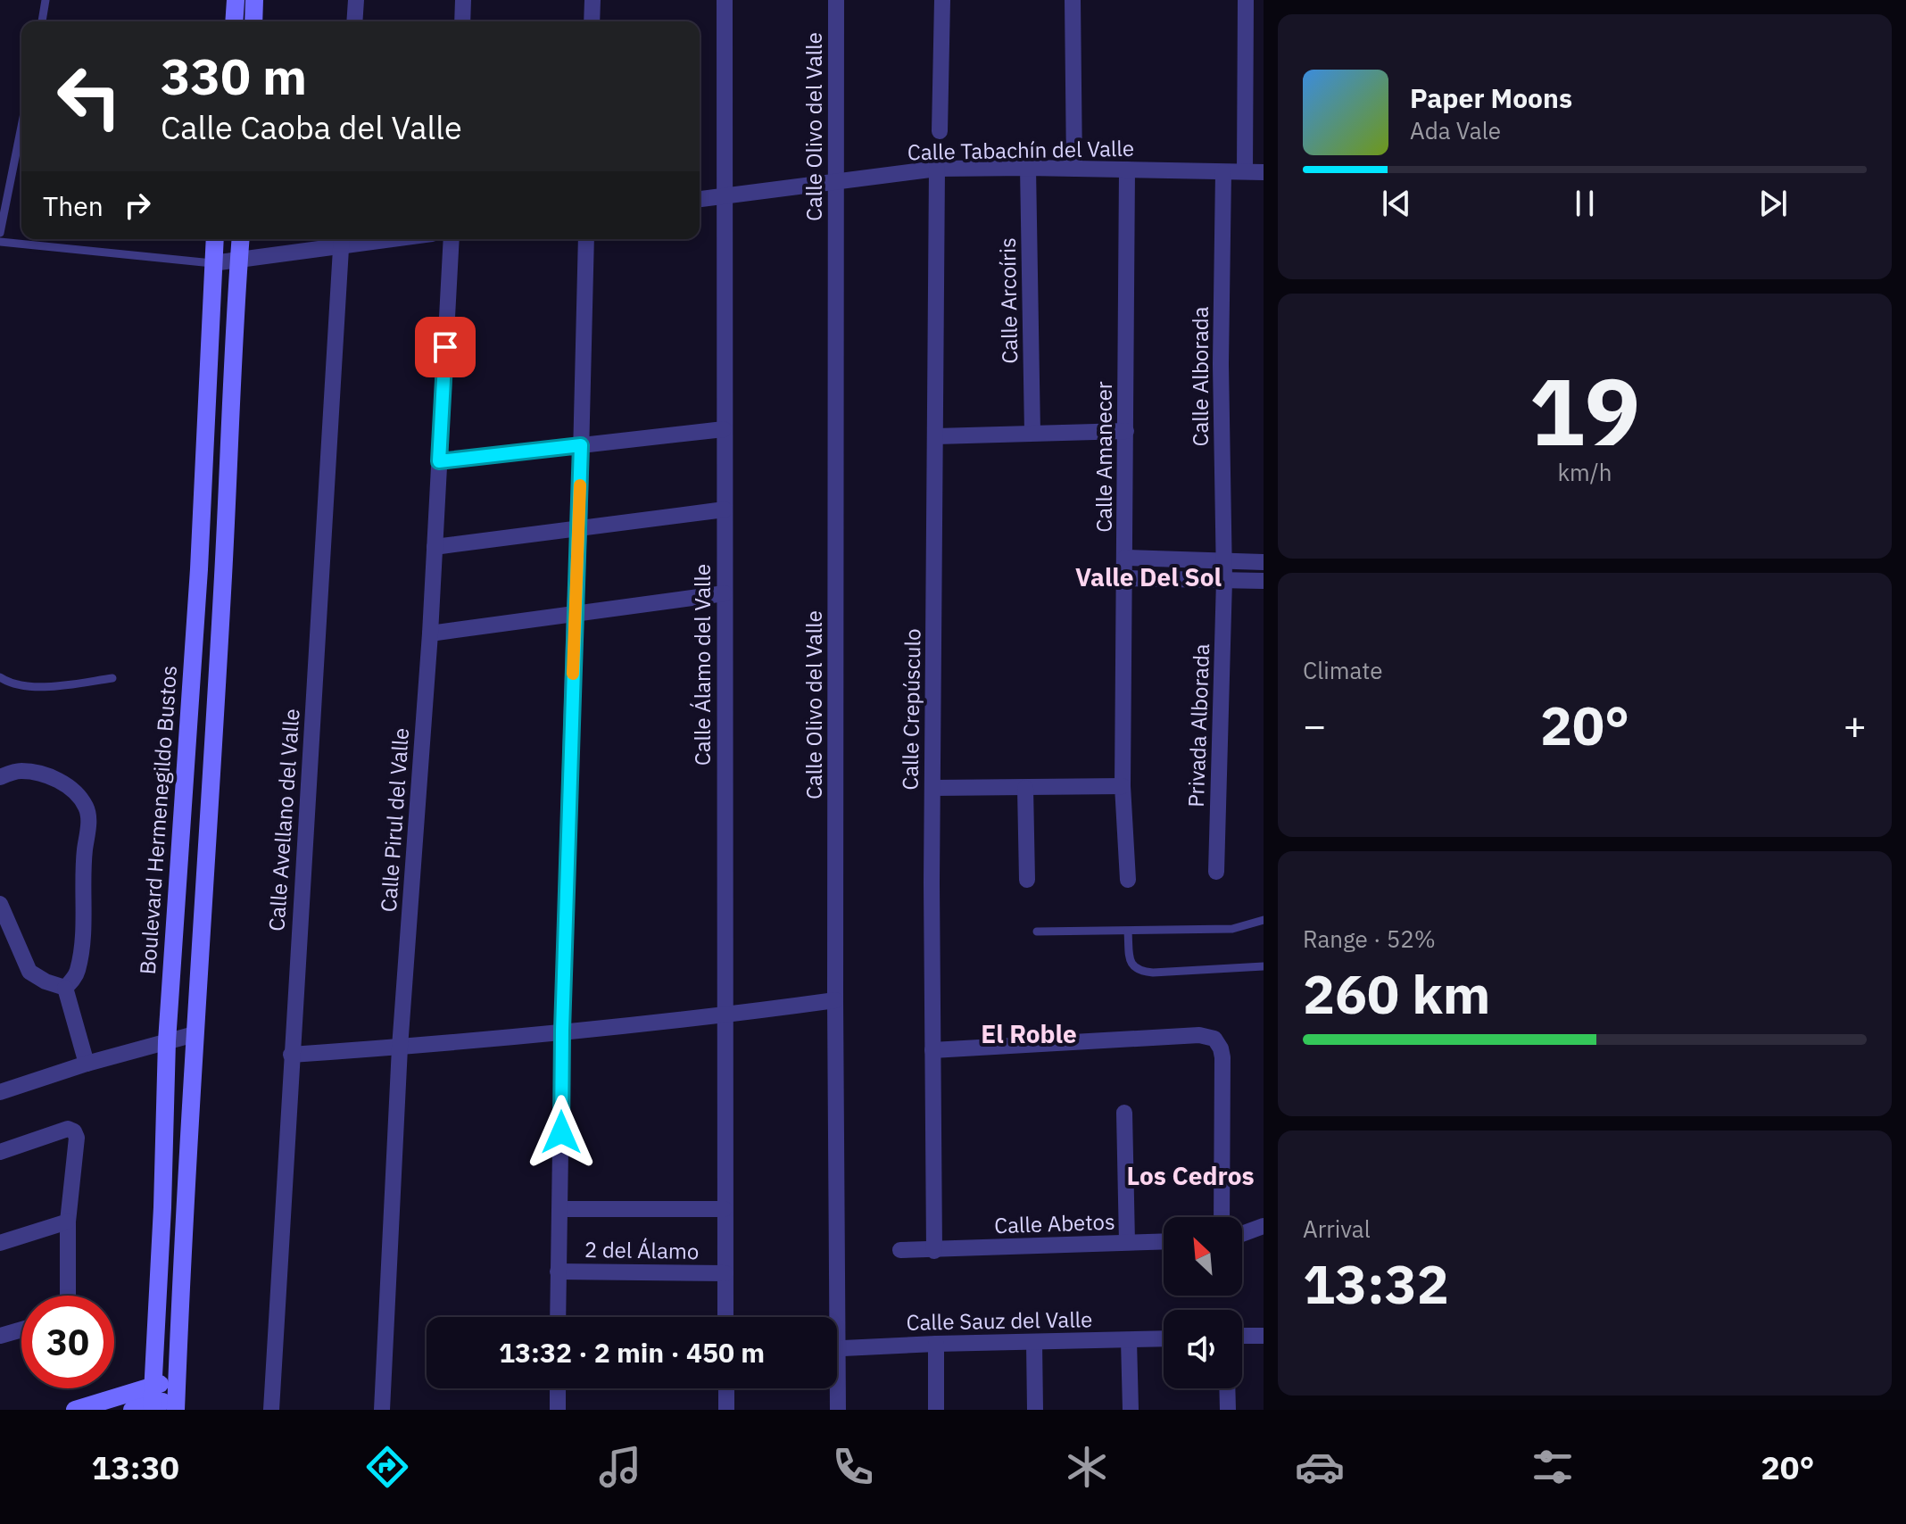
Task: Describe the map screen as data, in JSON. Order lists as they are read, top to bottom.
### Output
{
  "streets": {
    "street": [
      "Calle Olivo del Valle",
      "Calle Tabachín del Valle",
      "Calle Arcoíris",
      "Calle Alborada",
      "Calle Amanecer",
      "Calle Álamo del Valle",
      "Calle Crepúsculo",
      "Privada Alborada",
      "Boulevard Hermenegildo Bustos",
      "Calle Avellano del Valle",
      "Calle Pirul del Valle",
      "Calle Abetos",
      "2 del Álamo",
      "Calle Sauz del Valle"
    ]
  },
  "crossings": [
    ["Calle Olivo del Valle", "Calle Tabachín del Valle"],
    ["Calle Tabachín del Valle", "Calle Arcoíris"],
    ["Calle Tabachín del Valle", "Calle Alborada"],
    ["Calle Tabachín del Valle", "Calle Amanecer"],
    ["Calle Tabachín del Valle", "Calle Álamo del Valle"],
    ["Calle Tabachín del Valle", "Calle Crepúsculo"],
    ["Calle Alborada", "Privada Alborada"],
    ["Calle Álamo del Valle", "2 del Álamo"],
    ["Calle Crepúsculo", "Calle Abetos"]
  ],
  "districts": ["Valle Del Sol", "El Roble", "Los Cedros"],
  "north": "top left",
  "page": {
    "turn": ["330 m", "Calle Caoba del Valle"],
    "song": ["Paper Moons", "Ada Vale"],
    "then": "Then",
    "tile": [
      ["19", "km/h"],
      "Climate",
      ["Range · 52%", "260 km"],
      ["Arrival", "13:32"]
    ],
    "heat": ["−", "20°", "+"],
    "limit": "30",
    "trip": "13:32 · 2 min · 450 m",
    "tabs": ["13:30", "20°"]
  }
}
